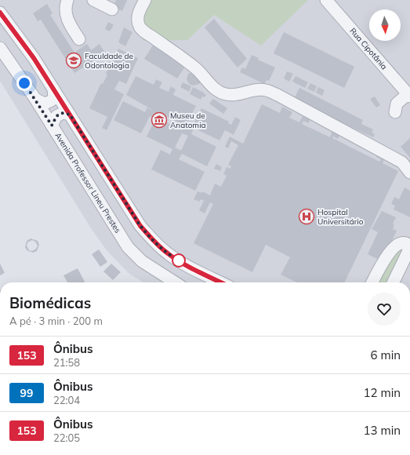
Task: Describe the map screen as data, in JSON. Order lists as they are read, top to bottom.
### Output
{
  "streets": {
    "street": ["Rua Cipotânia", "Avenida Professor Lineu Prestes"]
  },
  "places": {
    "school or university": ["Faculdade de Odontologia"],
    "museum": ["Museu de Anatomia"],
    "hospital": ["Hospital Universitário"]
  },
  "lines": ["bus line 153"],
  "north": "bottom",
  "page": {
    "heading": ["Biomédicas", "A pé · 3 min · 200 m"],
    "list": [
      {
        "mark": "153",
        "name": "Ônibus",
        "note": "21:58",
        "value": "6 min"
      },
      {
        "mark": "99",
        "name": "Ônibus",
        "note": "22:04",
        "value": "12 min"
      },
      {
        "mark": "153",
        "name": "Ônibus",
        "note": "22:05",
        "value": "13 min"
      }
    ]
  }
}
